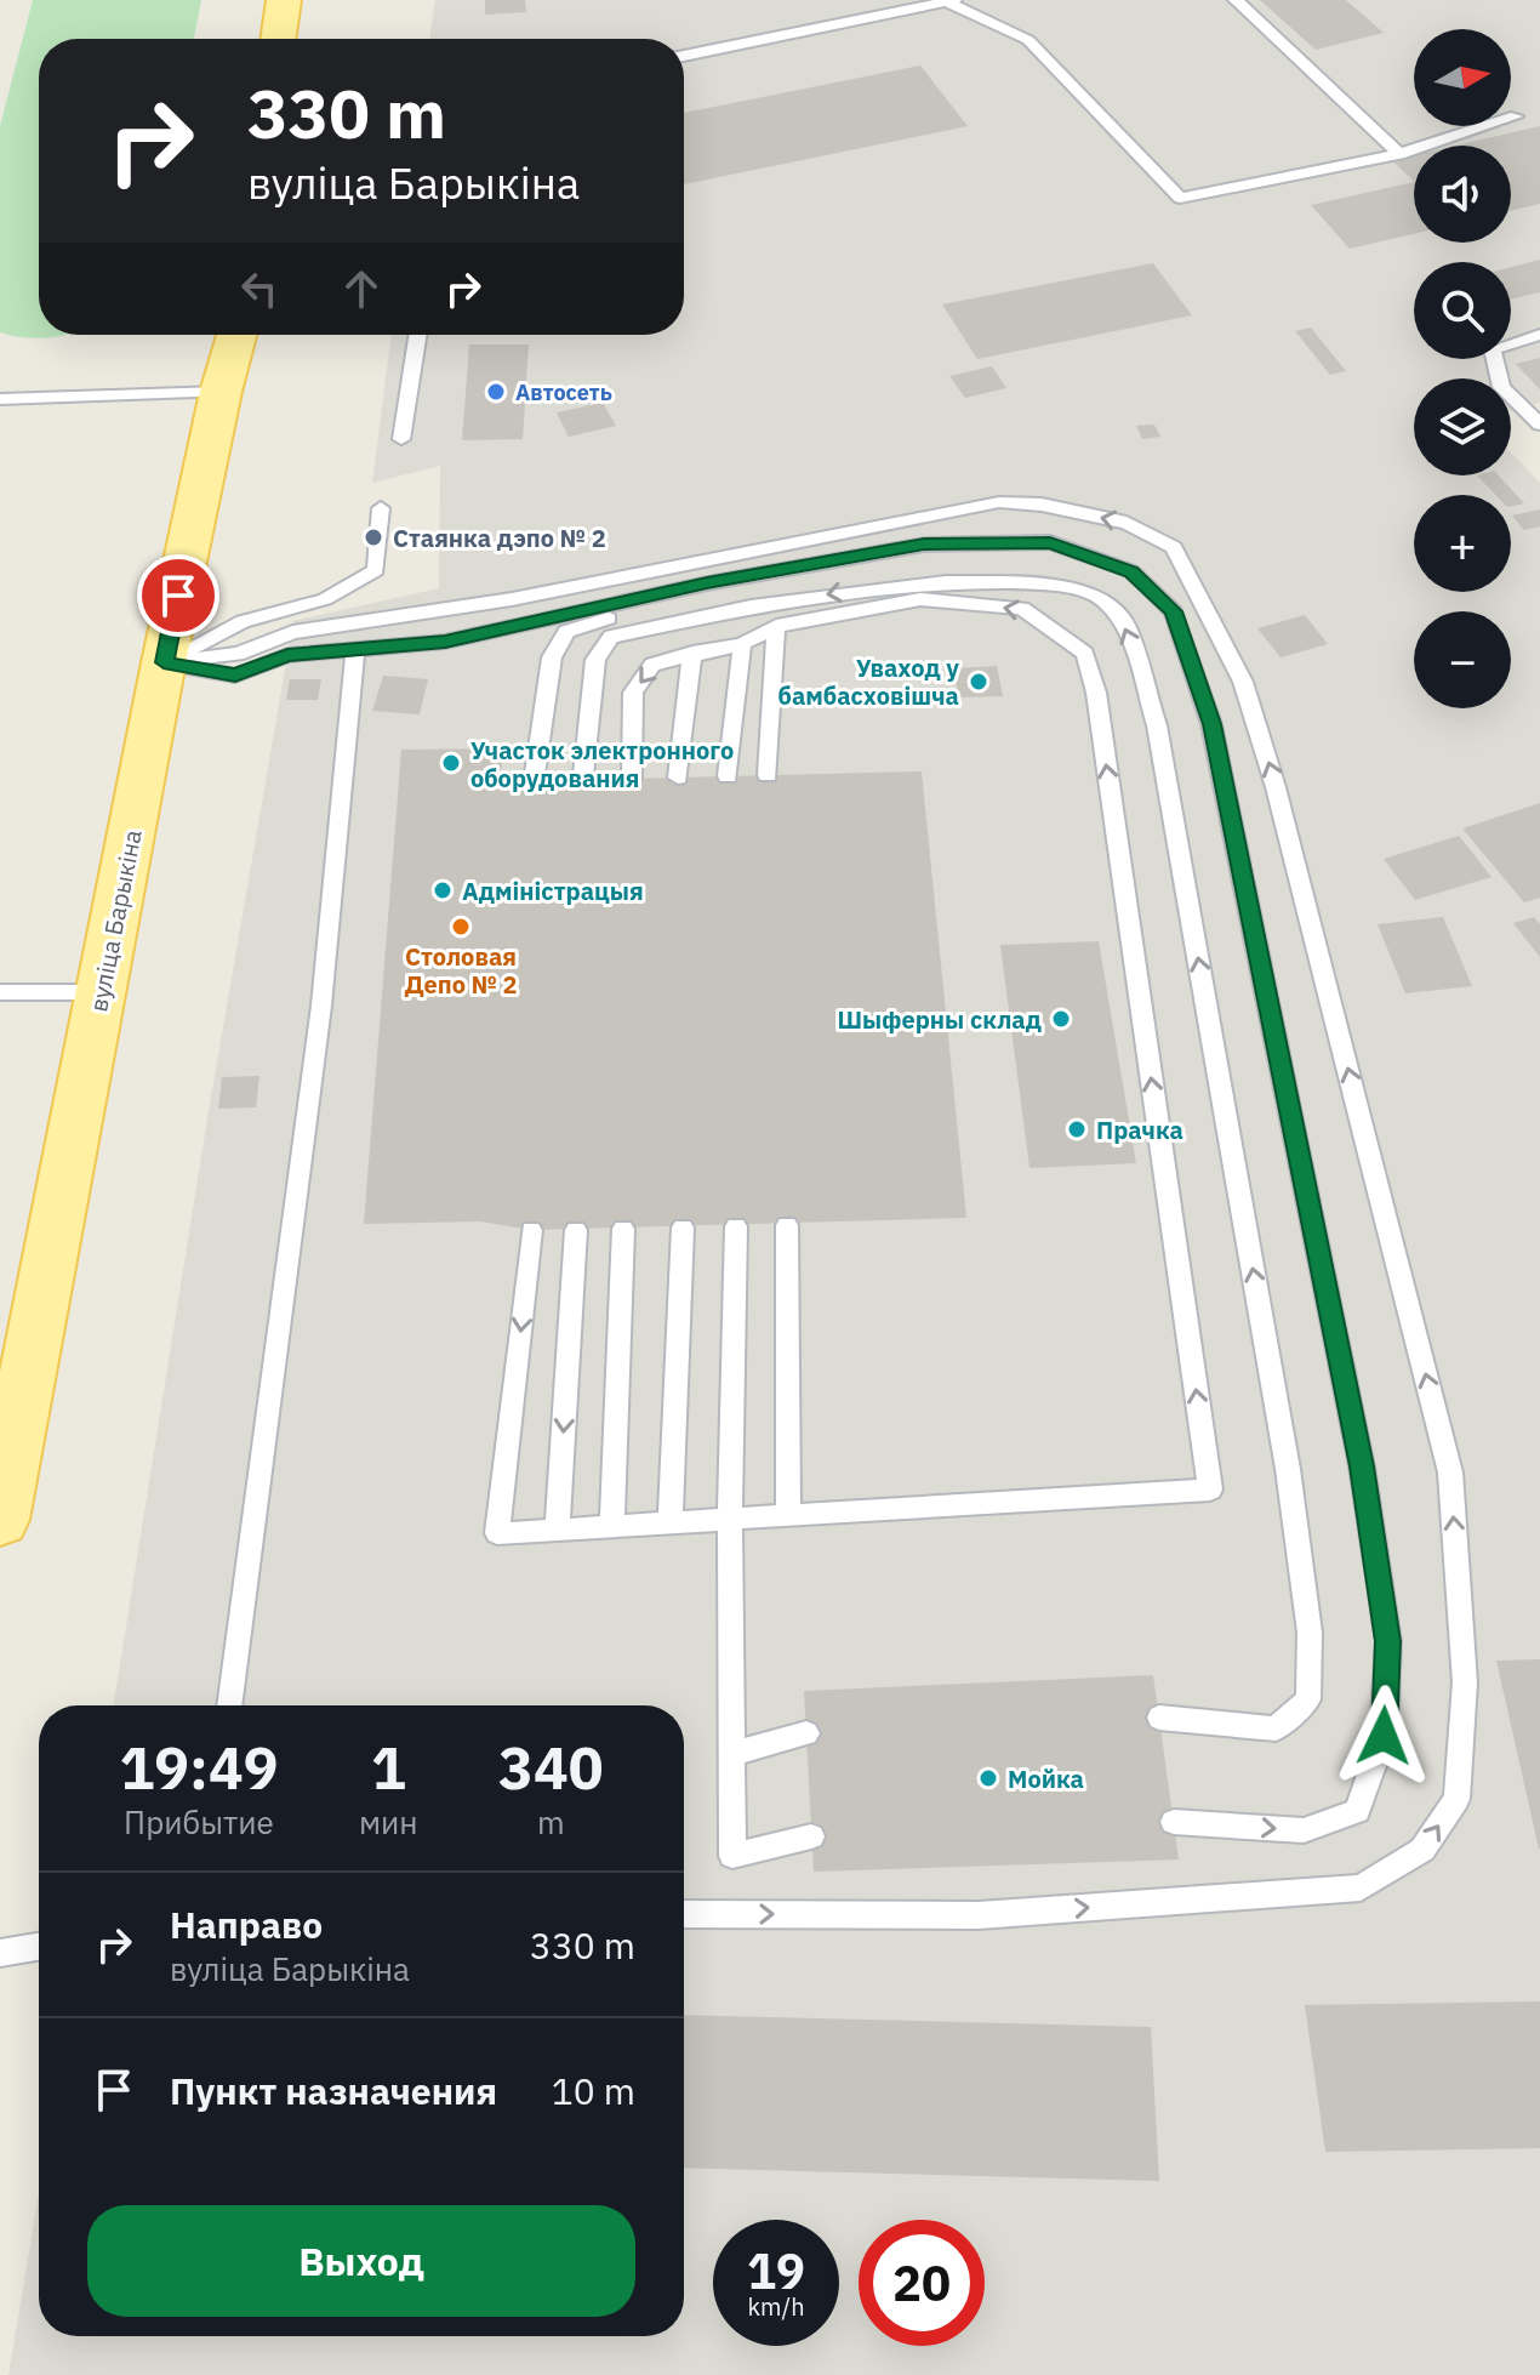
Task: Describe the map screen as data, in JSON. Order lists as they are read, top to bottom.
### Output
{
  "streets": {
    "main road": ["вуліца Барыкіна"]
  },
  "places": [
    "Автосеть",
    "Стаянка дэпо № 2",
    "Уваход у бамбасховішча",
    "Участок электронного оборудования",
    "Адміністрацыя",
    "Столовая Депо № 2",
    "Шыферны склад",
    "Прачка",
    "Мойка"
  ],
  "north": "right",
  "page": {
    "map_buttons": ["+", "−"],
    "turn": ["330 m", "вуліца Барыкіна"],
    "eta": [
      "19:49",
      "Прибытие",
      "1",
      "мин",
      "340",
      "m"
    ],
    "list": [
      {
        "name": "Направо",
        "note": "вуліца Барыкіна",
        "value": "330 m"
      },
      {
        "name": "Пункт назначения",
        "value": "10 m"
      }
    ],
    "buttons": "Выход",
    "speed": "19 km/h",
    "limit": "20"
  }
}
